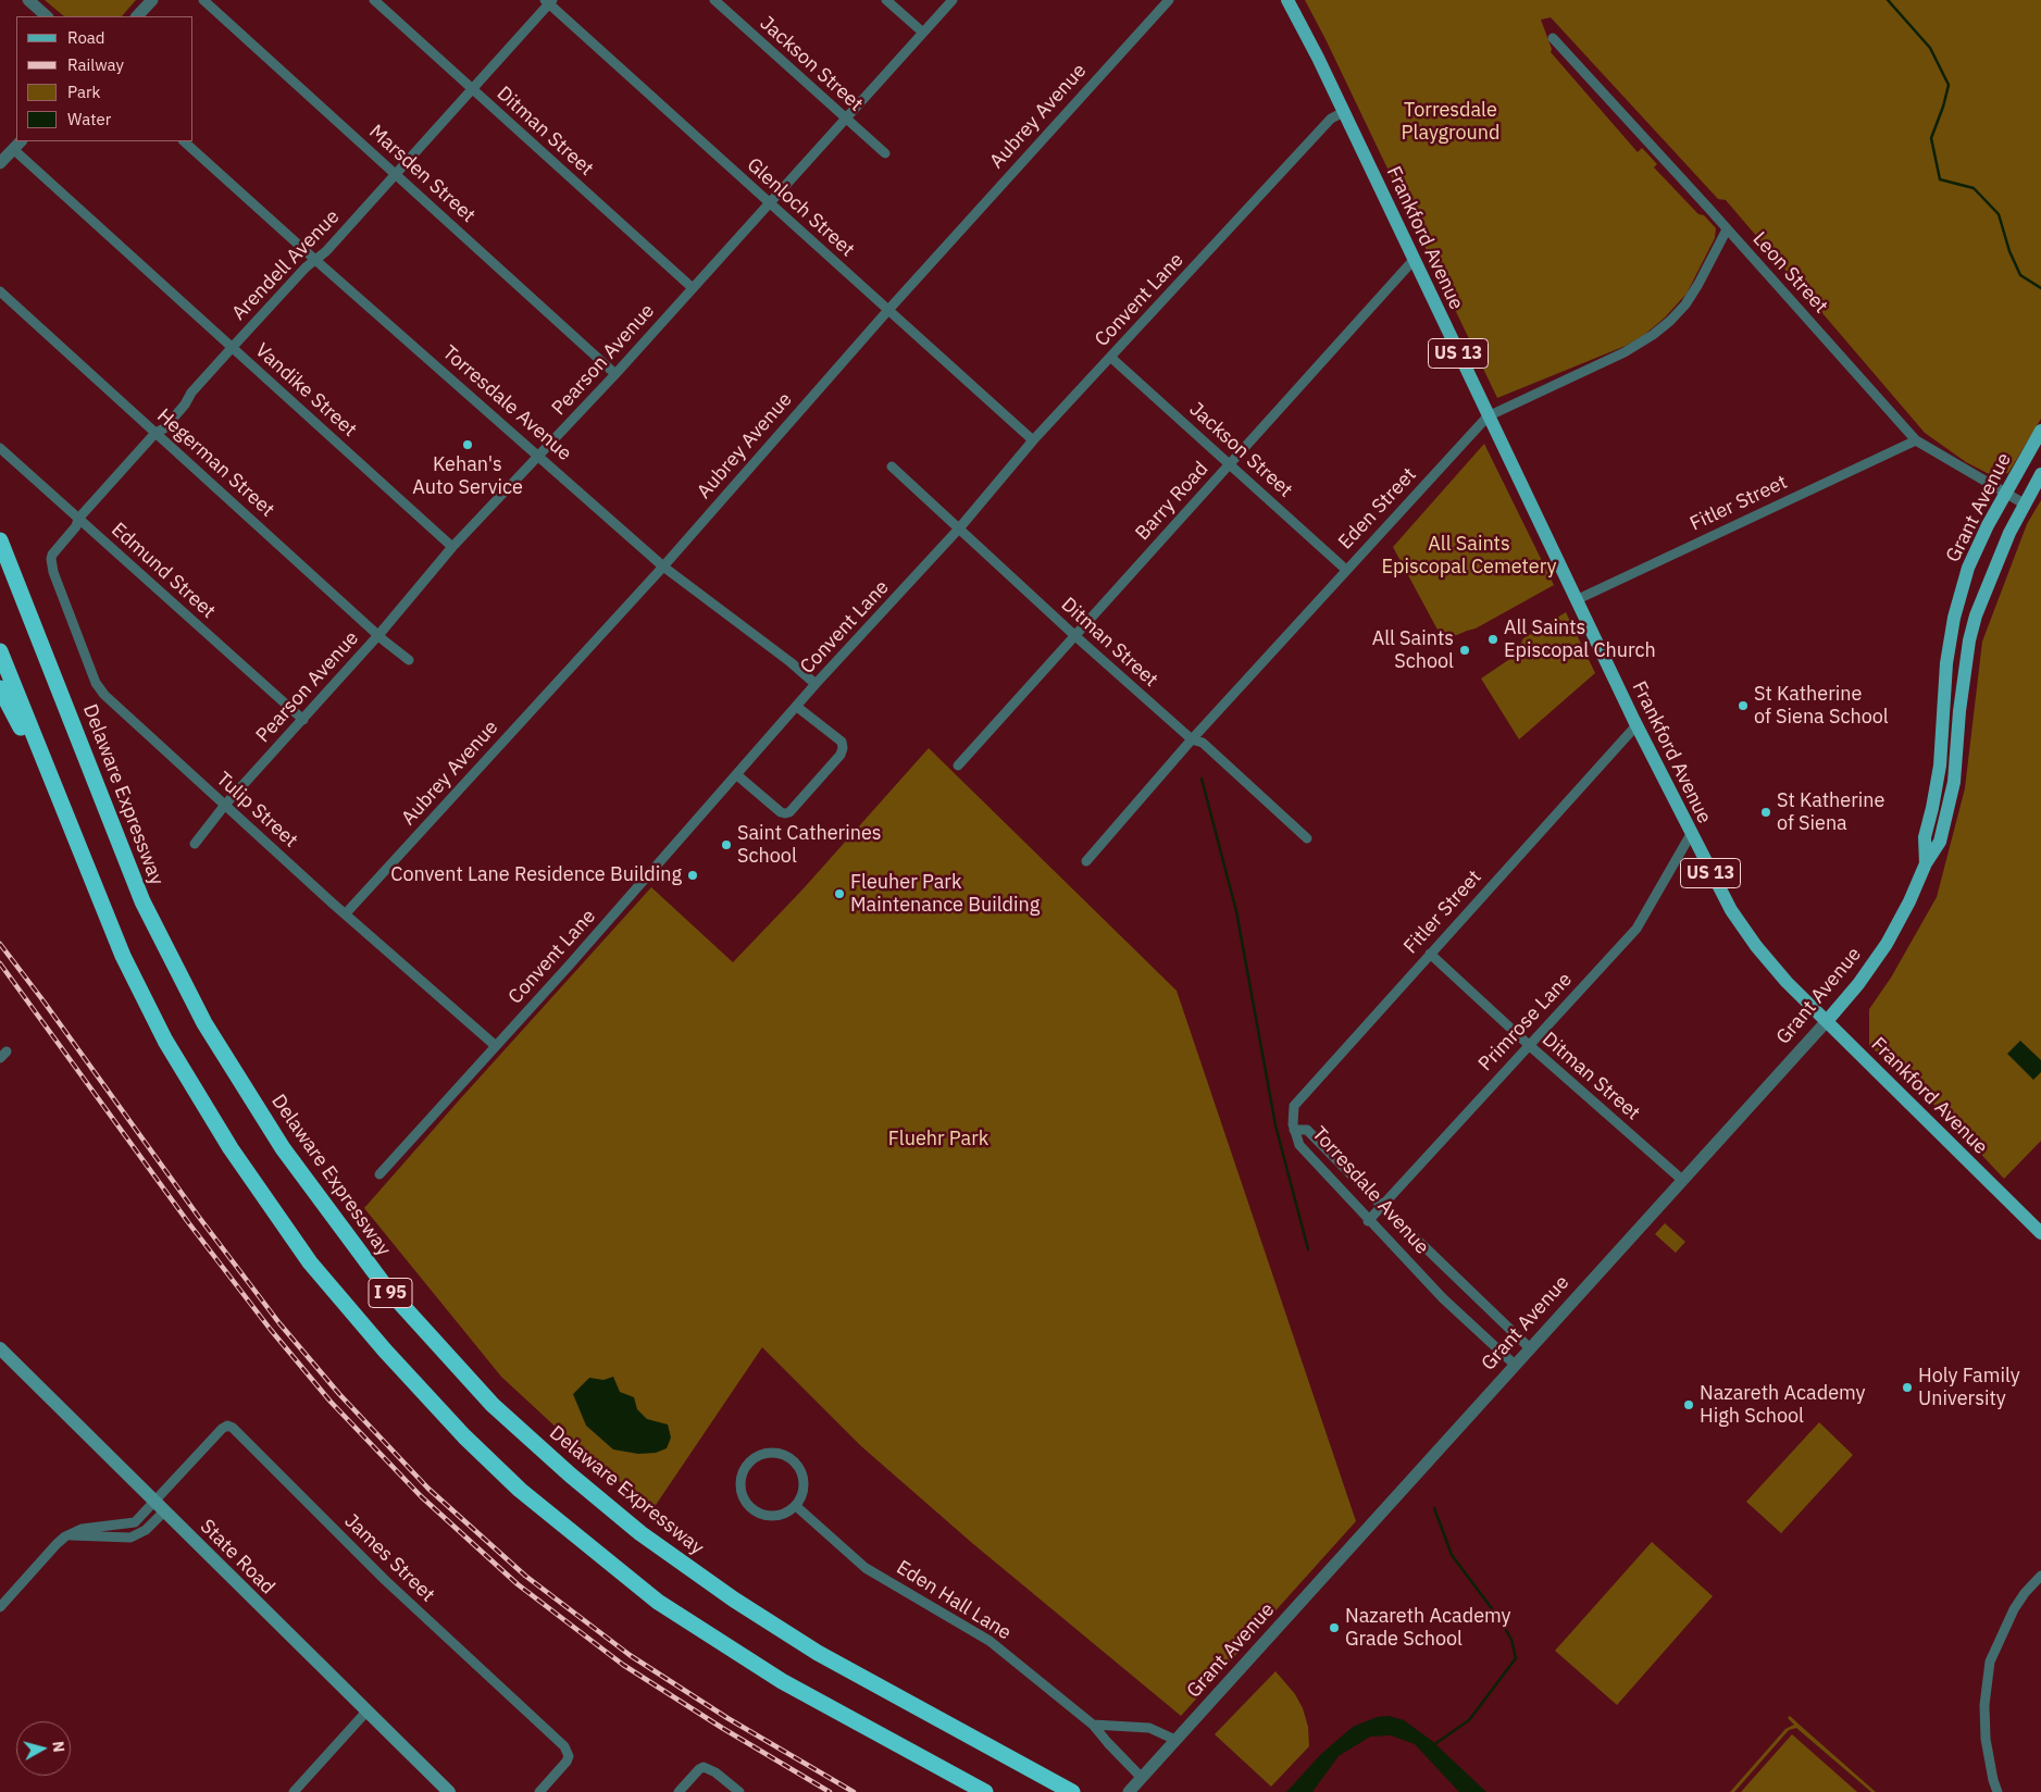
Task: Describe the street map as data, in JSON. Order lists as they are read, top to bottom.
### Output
{
  "streets": {
    "highway": ["Delaware Expressway", "I 95"],
    "main road": [
      "Frankford Avenue",
      "US 13",
      "Grant Avenue",
      "State Road"
    ],
    "street": [
      "Jackson Street",
      "Aubrey Avenue",
      "Ditman Street",
      "Marsden Street",
      "Glenloch Street",
      "Arendell Avenue",
      "Leon Street",
      "Convent Lane",
      "Pearson Avenue",
      "Vandike Street",
      "Torresdale Avenue",
      "Hegerman Street",
      "Barry Road",
      "Fitler Street",
      "Eden Street",
      "Edmund Street",
      "Tulip Street",
      "Primrose Lane",
      "James Street",
      "Eden Hall Lane"
    ]
  },
  "crossings": [
    ["Jackson Street", "Convent Lane"],
    ["Jackson Street", "Pearson Avenue"],
    ["Jackson Street", "Barry Road"],
    ["Jackson Street", "Eden Street"],
    ["Aubrey Avenue", "Glenloch Street"],
    ["Aubrey Avenue", "Torresdale Avenue"],
    ["Aubrey Avenue", "Tulip Street"],
    ["Ditman Street", "Arendell Avenue"],
    ["Ditman Street", "Convent Lane"],
    ["Ditman Street", "Pearson Avenue"],
    ["Ditman Street", "Barry Road"],
    ["Ditman Street", "Fitler Street"],
    ["Ditman Street", "Grant Avenue"],
    ["Ditman Street", "Eden Street"],
    ["Ditman Street", "Primrose Lane"],
    ["Marsden Street", "Arendell Avenue"],
    ["Marsden Street", "Pearson Avenue"],
    ["Glenloch Street", "Arendell Avenue"],
    ["Glenloch Street", "Convent Lane"],
    ["Glenloch Street", "Pearson Avenue"],
    ["Frankford Avenue", "Convent Lane"],
    ["Frankford Avenue", "Barry Road"],
    ["Frankford Avenue", "Fitler Street"],
    ["Frankford Avenue", "Grant Avenue"],
    ["Frankford Avenue", "Eden Street"],
    ["Frankford Avenue", "Primrose Lane"],
    ["Arendell Avenue", "Vandike Street"],
    ["Arendell Avenue", "Torresdale Avenue"],
    ["Arendell Avenue", "Hegerman Street"],
    ["Arendell Avenue", "Edmund Street"],
    ["Arendell Avenue", "Tulip Street"],
    ["Leon Street", "Fitler Street"],
    ["Leon Street", "Grant Avenue"],
    ["Leon Street", "Eden Street"],
    ["Convent Lane", "Torresdale Avenue"],
    ["Convent Lane", "Tulip Street"],
    ["Pearson Avenue", "Vandike Street"],
    ["Pearson Avenue", "Torresdale Avenue"],
    ["Pearson Avenue", "Hegerman Street"],
    ["Pearson Avenue", "Edmund Street"],
    ["Pearson Avenue", "Tulip Street"],
    ["Torresdale Avenue", "Fitler Street"],
    ["Torresdale Avenue", "Grant Avenue"],
    ["Torresdale Avenue", "Primrose Lane"],
    ["Grant Avenue", "Eden Hall Lane"],
    ["State Road", "James Street"]
  ],
  "parks": ["Torresdale Playground", "All Saints Episcopal Cemetery", "Fluehr Park"],
  "places": [
    "Kehan's Auto Service",
    "All Saints Episcopal Church",
    "All Saints School",
    "St Katherine of Siena School",
    "St Katherine of Siena",
    "Saint Catherines School",
    "Convent Lane Residence Building",
    "Fleuher Park Maintenance Building",
    "Holy Family University",
    "Nazareth Academy High School",
    "Nazareth Academy Grade School"
  ],
  "legend": [
    "Road",
    "Railway",
    "Park",
    "Water"
  ],
  "north": "right"
}
